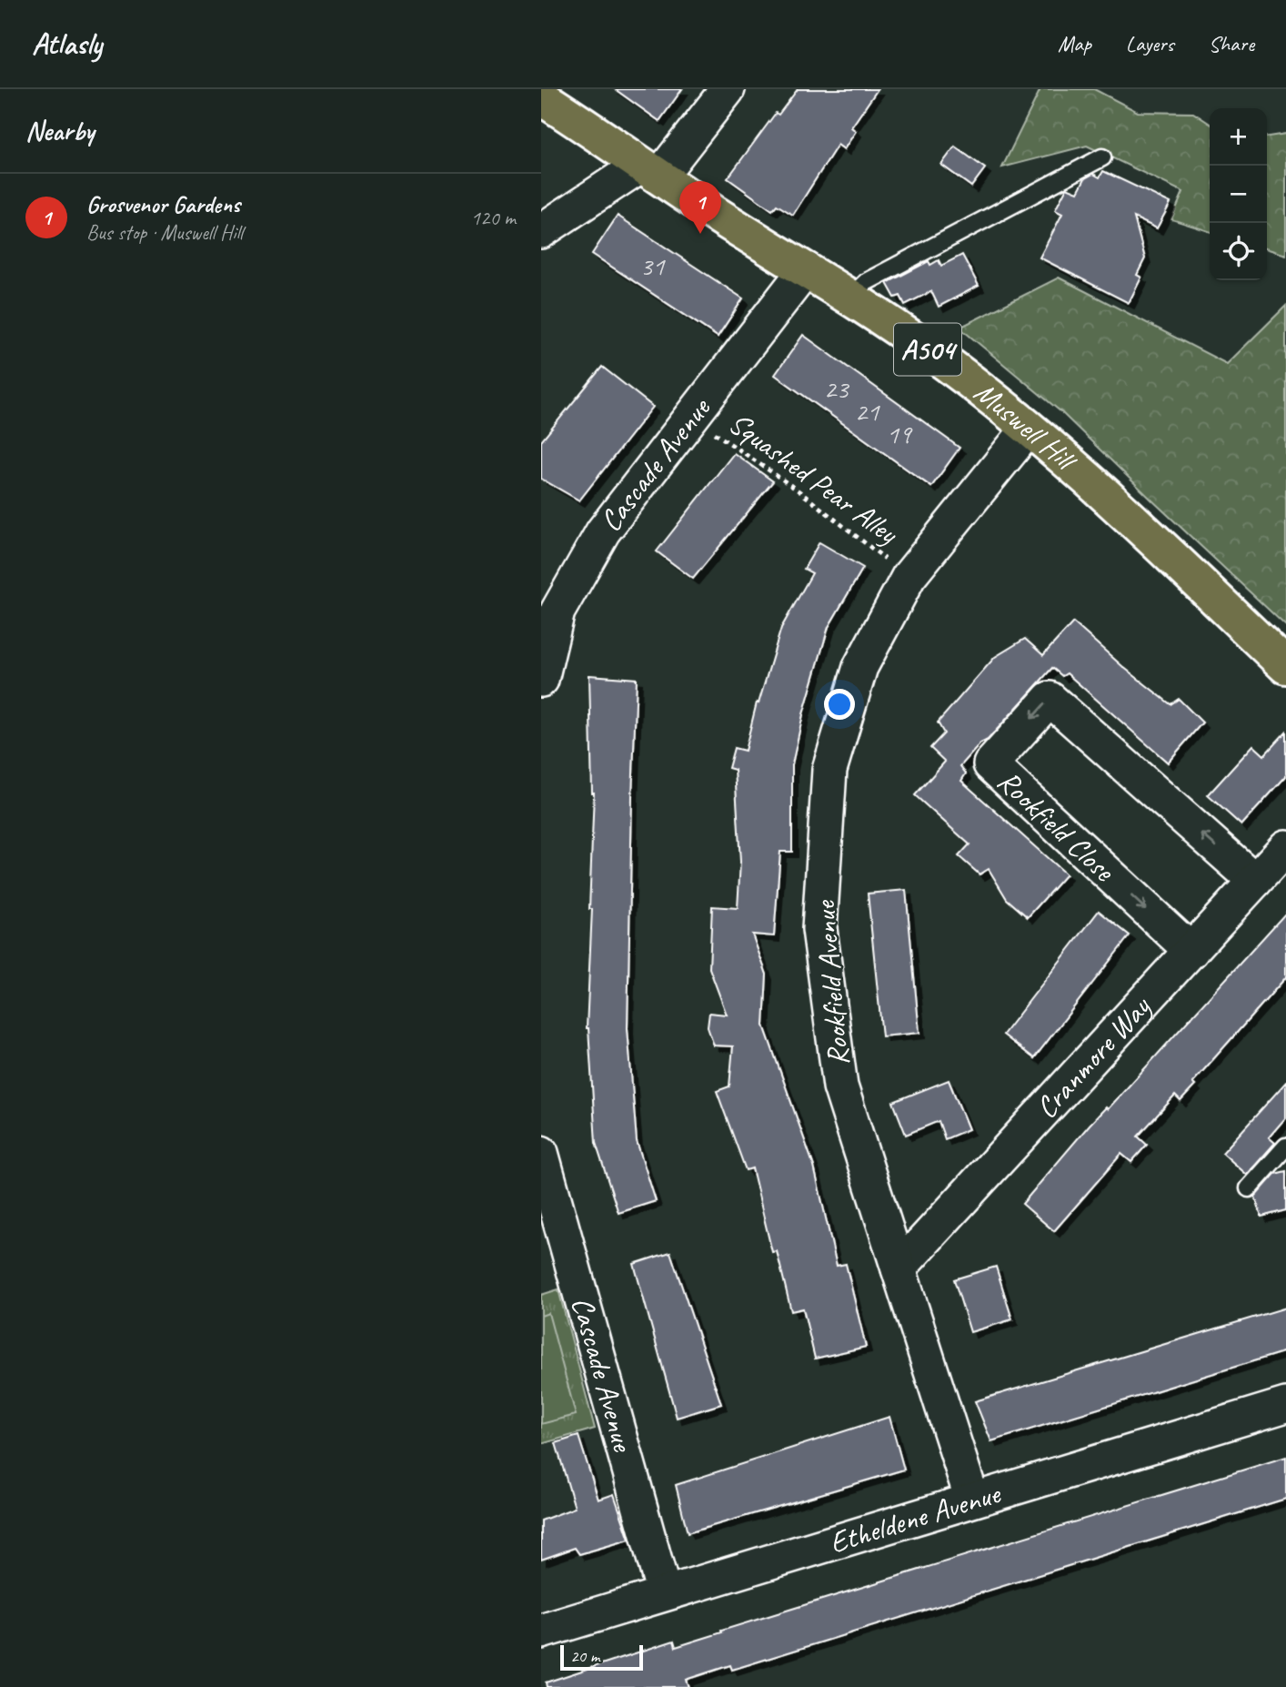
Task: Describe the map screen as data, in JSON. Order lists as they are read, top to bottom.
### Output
{
  "streets": {
    "main road": ["A504", "Muswell Hill"],
    "street": [
      "Cascade Avenue",
      "Rookfield Close",
      "Rookfield Avenue",
      "Cranmore Way",
      "Etheldene Avenue"
    ],
    "path": ["Squashed Pear Alley"]
  },
  "crossings": [
    ["Muswell Hill", "Cascade Avenue"],
    ["Muswell Hill", "Rookfield Avenue"],
    ["Cascade Avenue", "Squashed Pear Alley"],
    ["Cascade Avenue", "Etheldene Avenue"],
    ["Squashed Pear Alley", "Rookfield Avenue"],
    ["Rookfield Close", "Cranmore Way"],
    ["Rookfield Avenue", "Cranmore Way"],
    ["Rookfield Avenue", "Etheldene Avenue"]
  ],
  "house_numbers": [
    "31",
    "23",
    "21",
    "19"
  ],
  "scale_bar": "20 m",
  "page": {
    "header": "Atlasly",
    "nav": ["Map", "Layers", "Share"],
    "heading": "Nearby",
    "map_buttons": ["+", "−"],
    "list": [
      {
        "mark": "1",
        "name": "Grosvenor Gardens",
        "note": "Bus stop · Muswell Hill",
        "value": "120 m"
      }
    ],
    "pins": "1",
    "scale": "20 m"
  }
}
